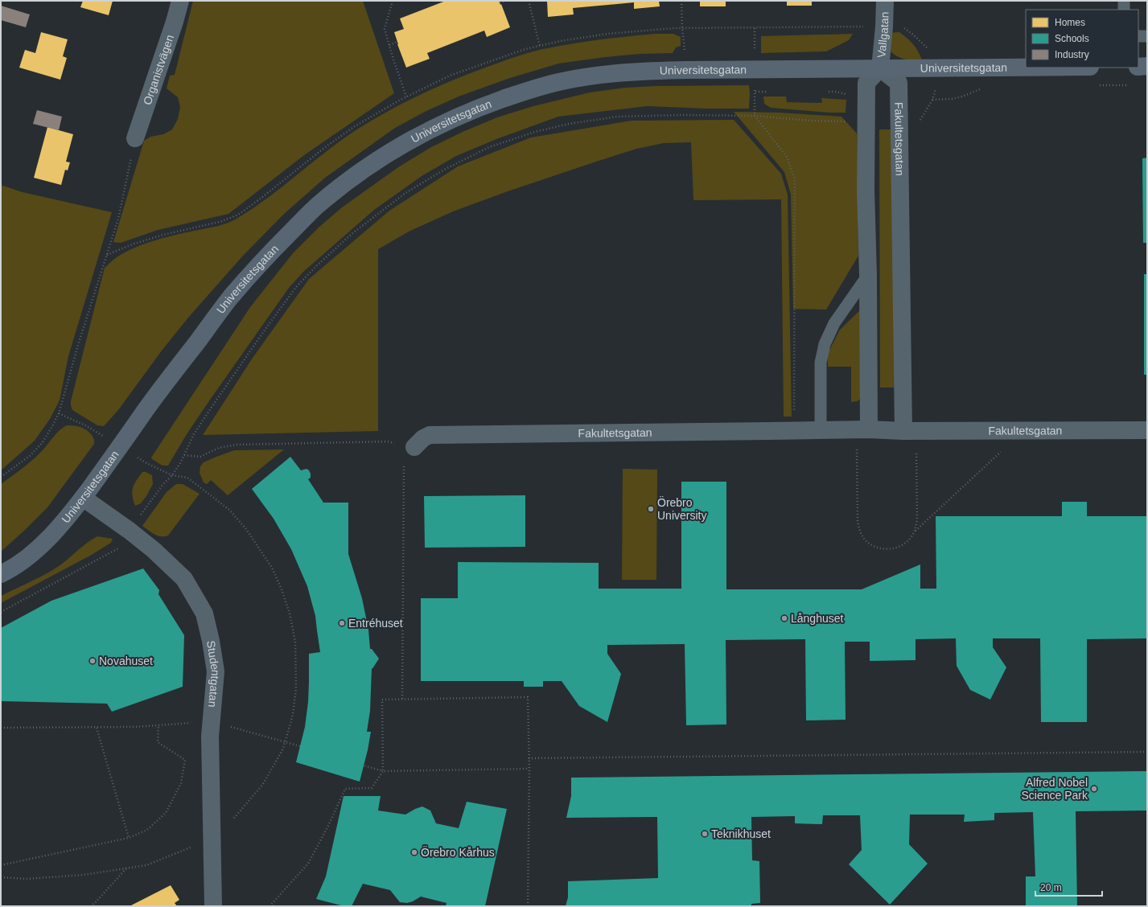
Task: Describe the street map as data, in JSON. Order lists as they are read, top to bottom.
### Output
{
  "streets": {
    "street": [
      "Vallgatan",
      "Universitetsgatan",
      "Organistvägen",
      "Fakultetsgatan",
      "Studentgatan"
    ]
  },
  "crossings": [
    ["Vallgatan", "Universitetsgatan"],
    ["Vallgatan", "Fakultetsgatan"],
    ["Universitetsgatan", "Fakultetsgatan"],
    ["Universitetsgatan", "Studentgatan"]
  ],
  "places": [
    "Örebro University",
    "Långhuset",
    "Entréhuset",
    "Novahuset",
    "Alfred Nobel Science Park",
    "Teknikhuset",
    "Örebro Kårhus"
  ],
  "legend": ["Homes", "Schools", "Industry"],
  "scale_bar": "20 m"
}
